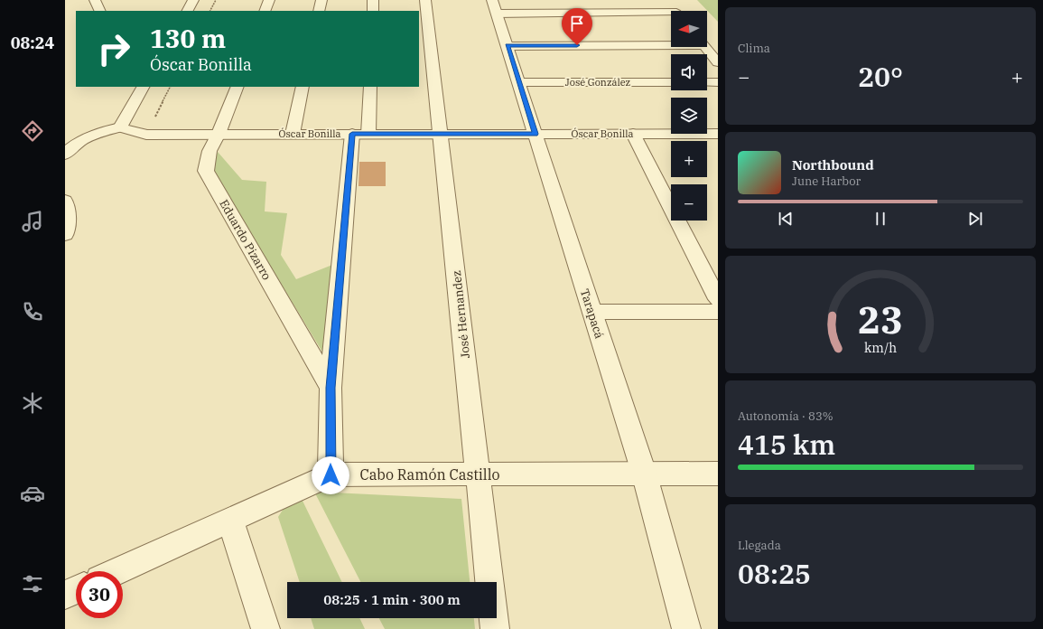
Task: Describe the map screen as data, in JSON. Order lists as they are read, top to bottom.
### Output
{
  "streets": {
    "street": [
      "José González",
      "Óscar Bonilla",
      "Eduardo Pizarro",
      "Tarapacá",
      "José Hernandez",
      "Cabo Ramón Castillo"
    ]
  },
  "crossings": [
    ["José González", "Tarapacá"],
    ["Óscar Bonilla", "Eduardo Pizarro"],
    ["Óscar Bonilla", "Tarapacá"],
    ["Óscar Bonilla", "José Hernandez"],
    ["Tarapacá", "Cabo Ramón Castillo"],
    ["José Hernandez", "Cabo Ramón Castillo"]
  ],
  "north": "left",
  "page": {
    "tabs": "08:24",
    "tile": [
      "Clima",
      ["Autonomía · 83%", "415 km"],
      ["Llegada", "08:25"]
    ],
    "map_buttons": ["+", "−"],
    "turn": ["130 m", "Óscar Bonilla"],
    "heat": ["−", "20°", "+"],
    "song": ["Northbound", "June Harbor"],
    "limit": "30",
    "trip": "08:25 · 1 min · 300 m",
    "gauge": ["23", "km/h"]
  }
}
